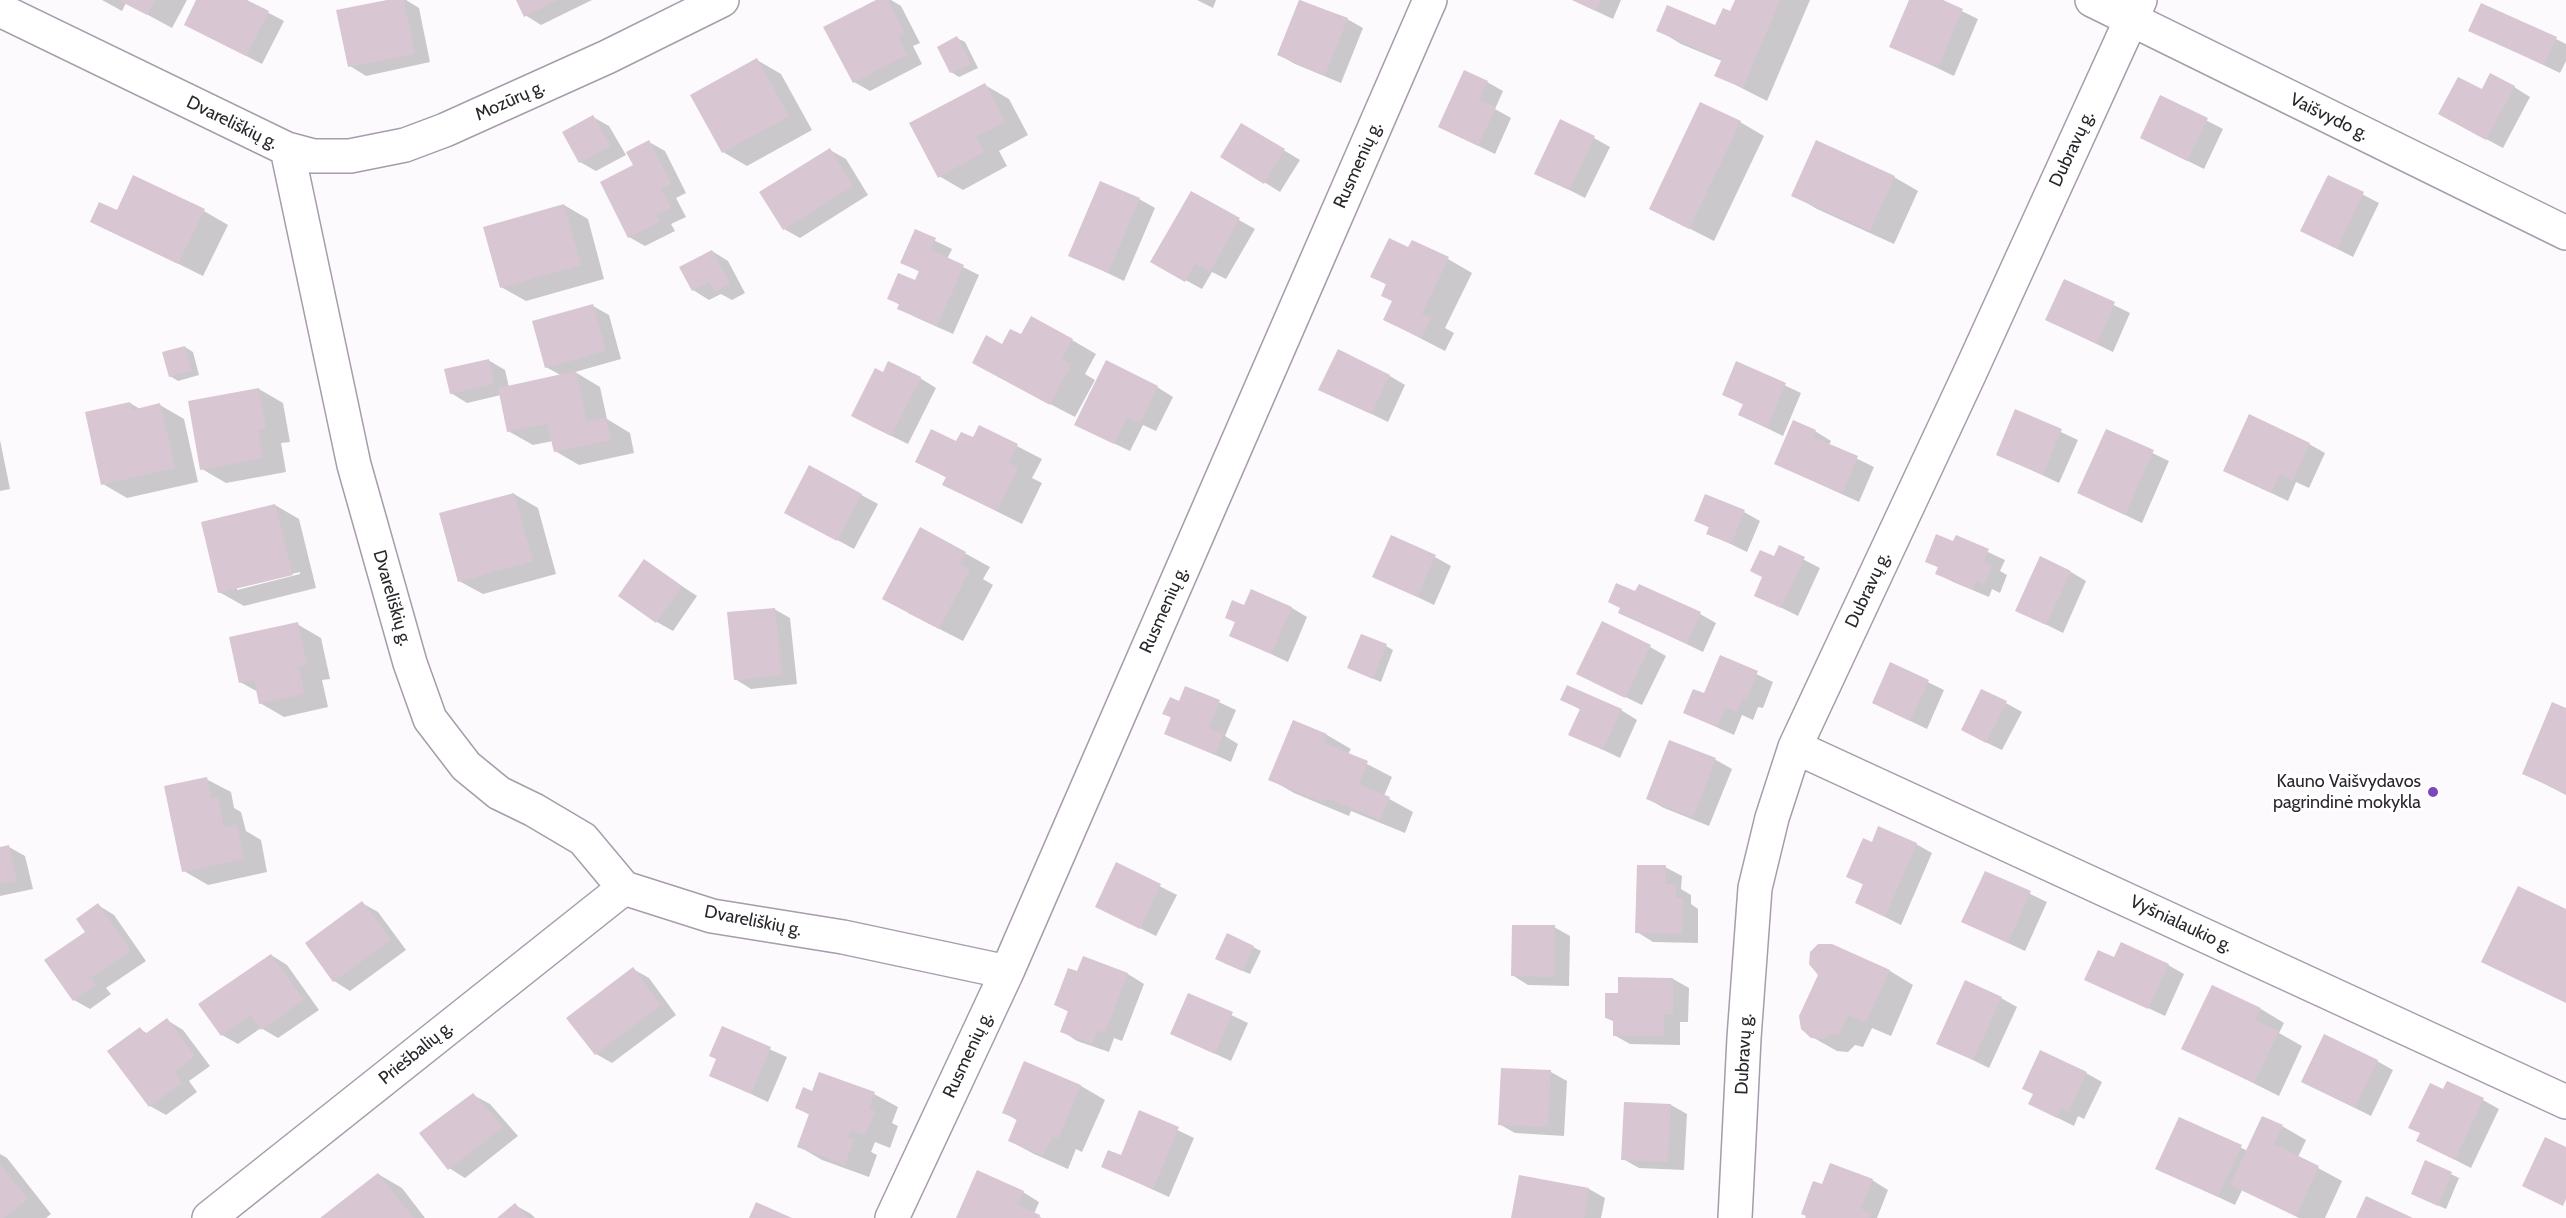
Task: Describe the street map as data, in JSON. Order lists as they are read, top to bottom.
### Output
{
  "streets": {
    "street": [
      "Mozūrų g.",
      "Vaišvydo g.",
      "Dvareliškių g.",
      "Dubravų g.",
      "Rusmenių g.",
      "Vyšnialaukio g.",
      "Priešbalių g."
    ]
  },
  "crossings": [
    ["Mozūrų g.", "Dvareliškių g."],
    ["Vaišvydo g.", "Dubravų g."],
    ["Dvareliškių g.", "Rusmenių g."],
    ["Dvareliškių g.", "Priešbalių g."],
    ["Dubravų g.", "Vyšnialaukio g."]
  ],
  "places": ["Kauno Vaišvydavos pagrindinė mokykla"]
}
